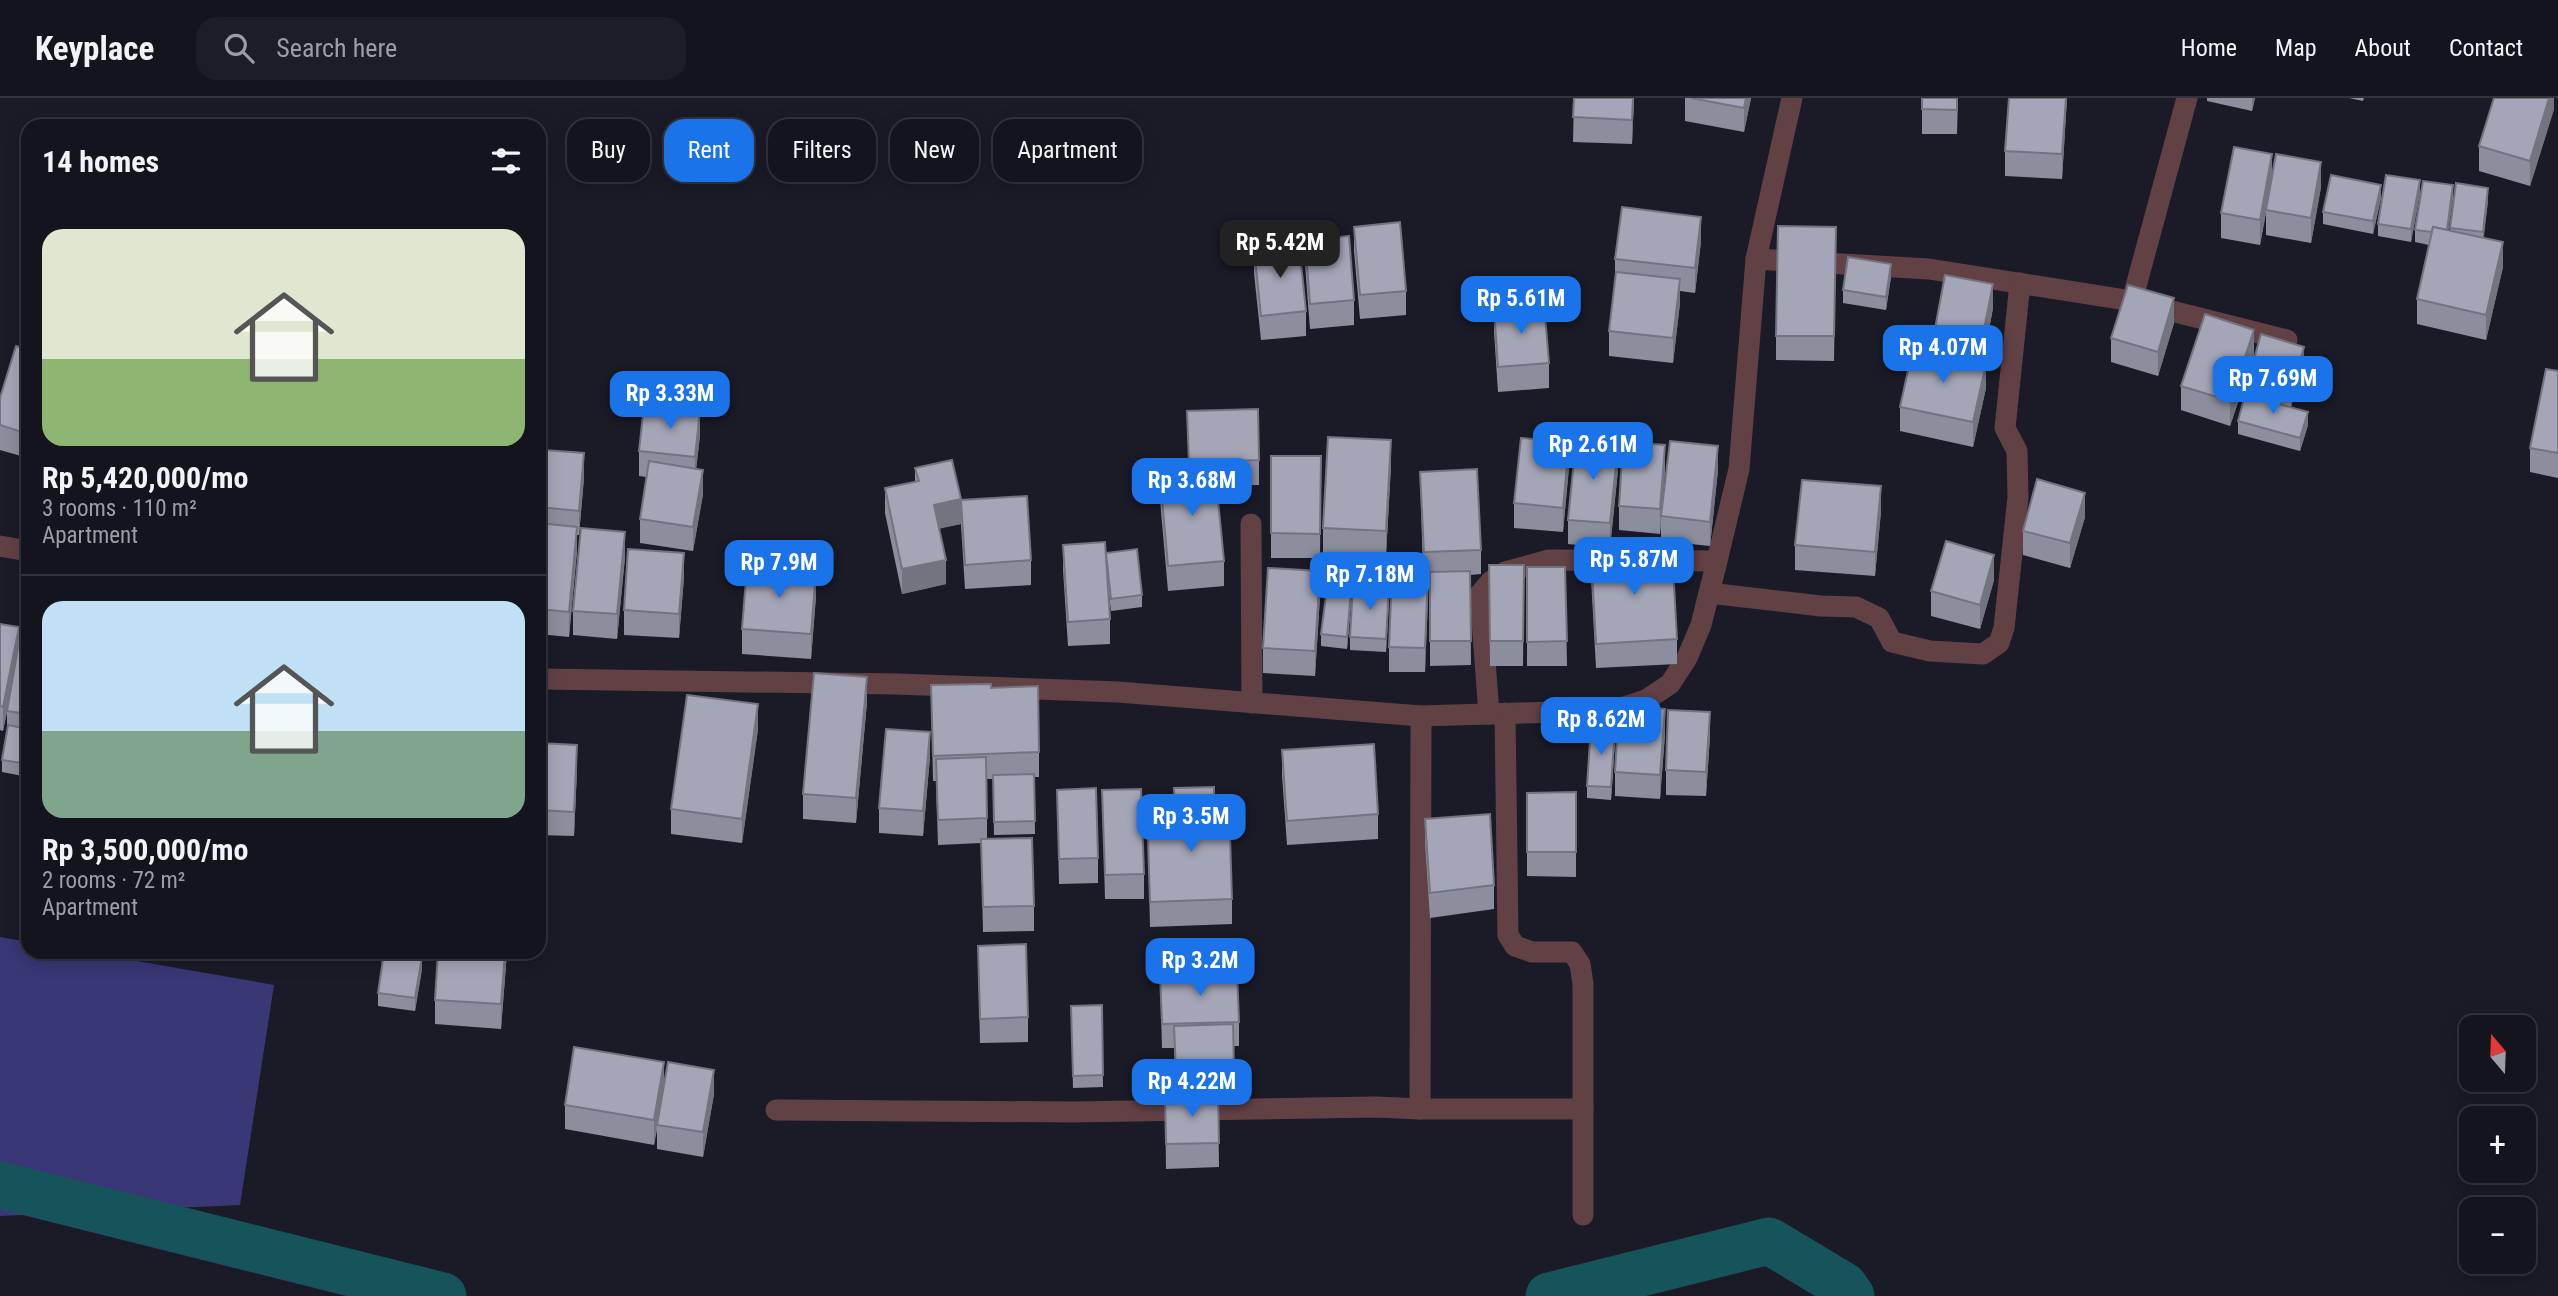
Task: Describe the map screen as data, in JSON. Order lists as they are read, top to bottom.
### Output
{
  "north": "top",
  "page": {
    "header": "Keyplace",
    "search": "Search here",
    "nav": [
      "Home",
      "Map",
      "About",
      "Contact"
    ],
    "chip": [
      "Buy",
      "Rent",
      "Filters",
      "New",
      "Apartment"
    ],
    "heading": "14 homes",
    "list": [
      {
        "name": "Rp 5,420,000/mo",
        "note": "3 rooms · 110 m² · Apartment"
      },
      {
        "name": "Rp 3,500,000/mo",
        "note": "2 rooms · 72 m² · Apartment"
      }
    ],
    "price": [
      "Rp 5.42M",
      "Rp 5.61M",
      "Rp 4.07M",
      "Rp 7.69M",
      "Rp 3.33M",
      "Rp 2.61M",
      "Rp 3.68M",
      "Rp 5.87M",
      "Rp 7.9M",
      "Rp 7.18M",
      "Rp 8.62M",
      "Rp 3.5M",
      "Rp 3.2M",
      "Rp 4.22M"
    ],
    "map_buttons": ["+", "−"]
  }
}
